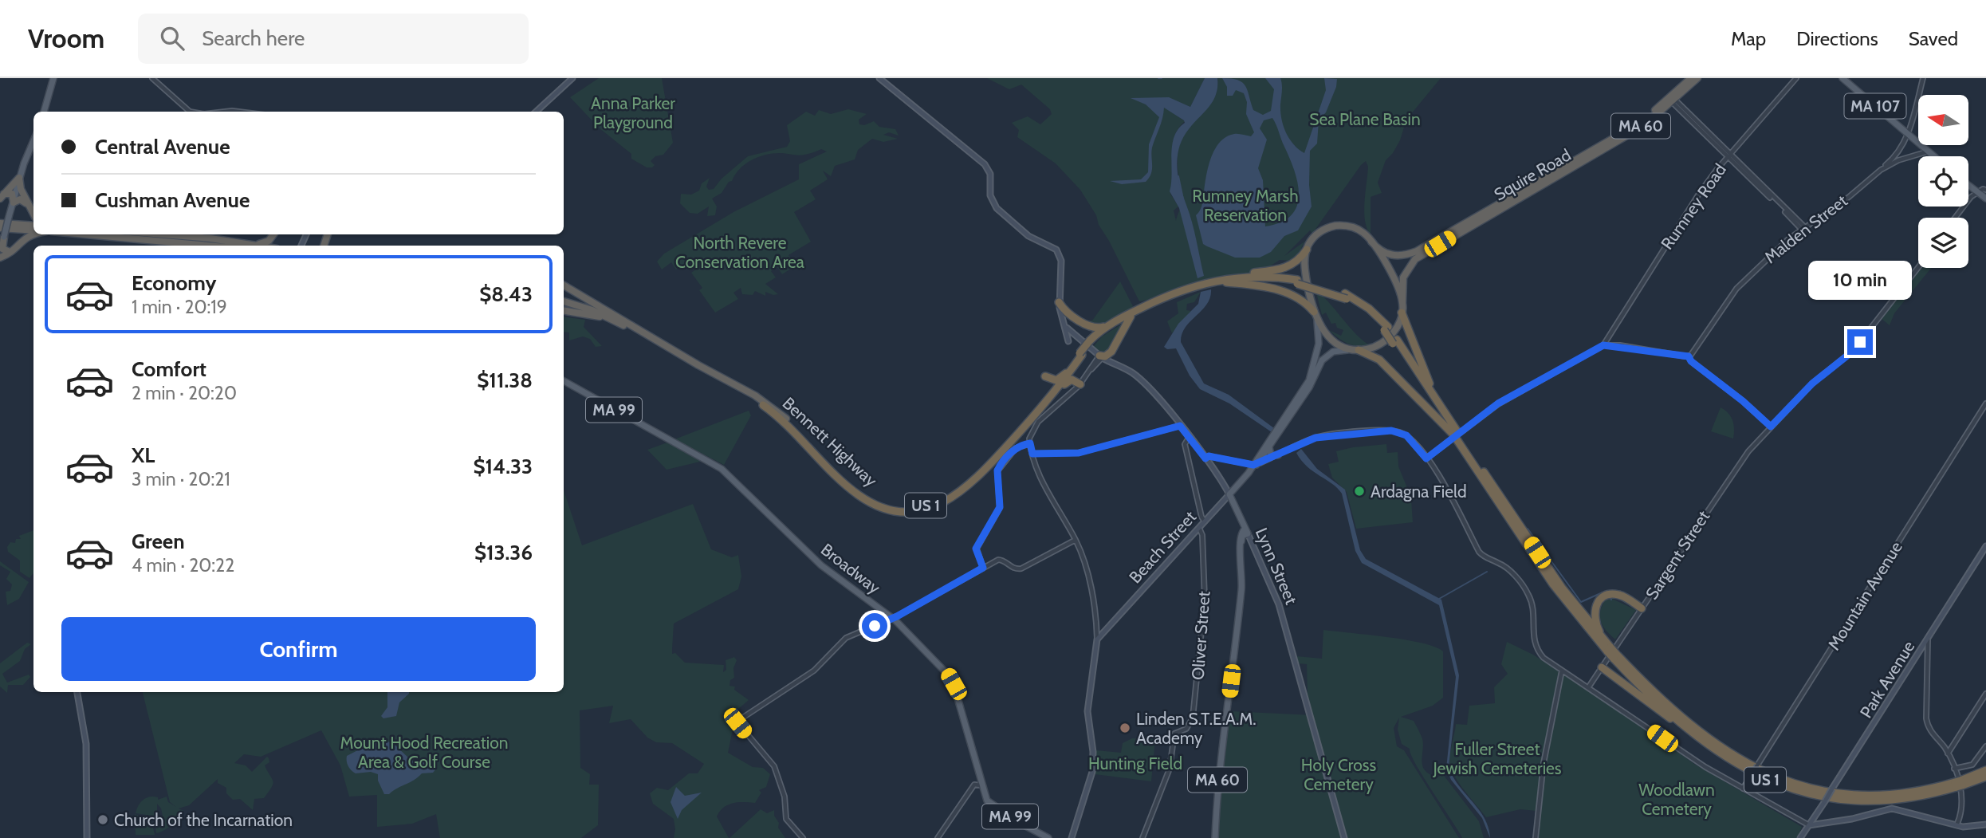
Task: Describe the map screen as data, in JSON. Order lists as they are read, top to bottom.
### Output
{
  "streets": {
    "highway": [
      "MA 60",
      "Squire Road",
      "Bennett Highway",
      "US 1"
    ],
    "main road": [
      "MA 107",
      "MA 99",
      "Beach Street",
      "Lynn Street",
      "Broadway",
      "Park Avenue"
    ],
    "street": [
      "Rumney Road",
      "Malden Street",
      "Sargent Street",
      "Mountain Avenue",
      "Oliver Street"
    ]
  },
  "crossings": [
    ["MA 107", "Malden Street"],
    ["MA 60", "Squire Road"],
    ["MA 60", "US 1"],
    ["MA 60", "Beach Street"],
    ["MA 60", "Lynn Street"],
    ["Bennett Highway", "US 1"],
    ["US 1", "Beach Street"],
    ["US 1", "Lynn Street"],
    ["Beach Street", "Lynn Street"],
    ["Beach Street", "Oliver Street"]
  ],
  "parks": [
    "Anna Parker Playground",
    "Sea Plane Basin",
    "Rumney Marsh Reservation",
    "North Revere Conservation Area",
    "Mount Hood Recreation Area & Golf Course",
    "Fuller Street Jewish Cemeteries",
    "Hunting Field",
    "Holy Cross Cemetery",
    "Woodlawn Cemetery"
  ],
  "places": ["Ardagna Field", "Linden S.T.E.A.M. Academy", "Church of the Incarnation"],
  "north": "left",
  "page": {
    "header": "Vroom",
    "search": "Search here",
    "nav": ["Map", "Directions", "Saved"],
    "banner": ["Central Avenue", "Cushman Avenue"],
    "list": [
      {
        "name": "Economy",
        "note": "1 min · 20:19",
        "value": "$8.43"
      },
      {
        "name": "Comfort",
        "note": "2 min · 20:20",
        "value": "$11.38"
      },
      {
        "name": "XL",
        "note": "3 min · 20:21",
        "value": "$14.33"
      },
      {
        "name": "Green",
        "note": "4 min · 20:22",
        "value": "$13.36"
      }
    ],
    "bubble": "10 min",
    "buttons": "Confirm"
  }
}
